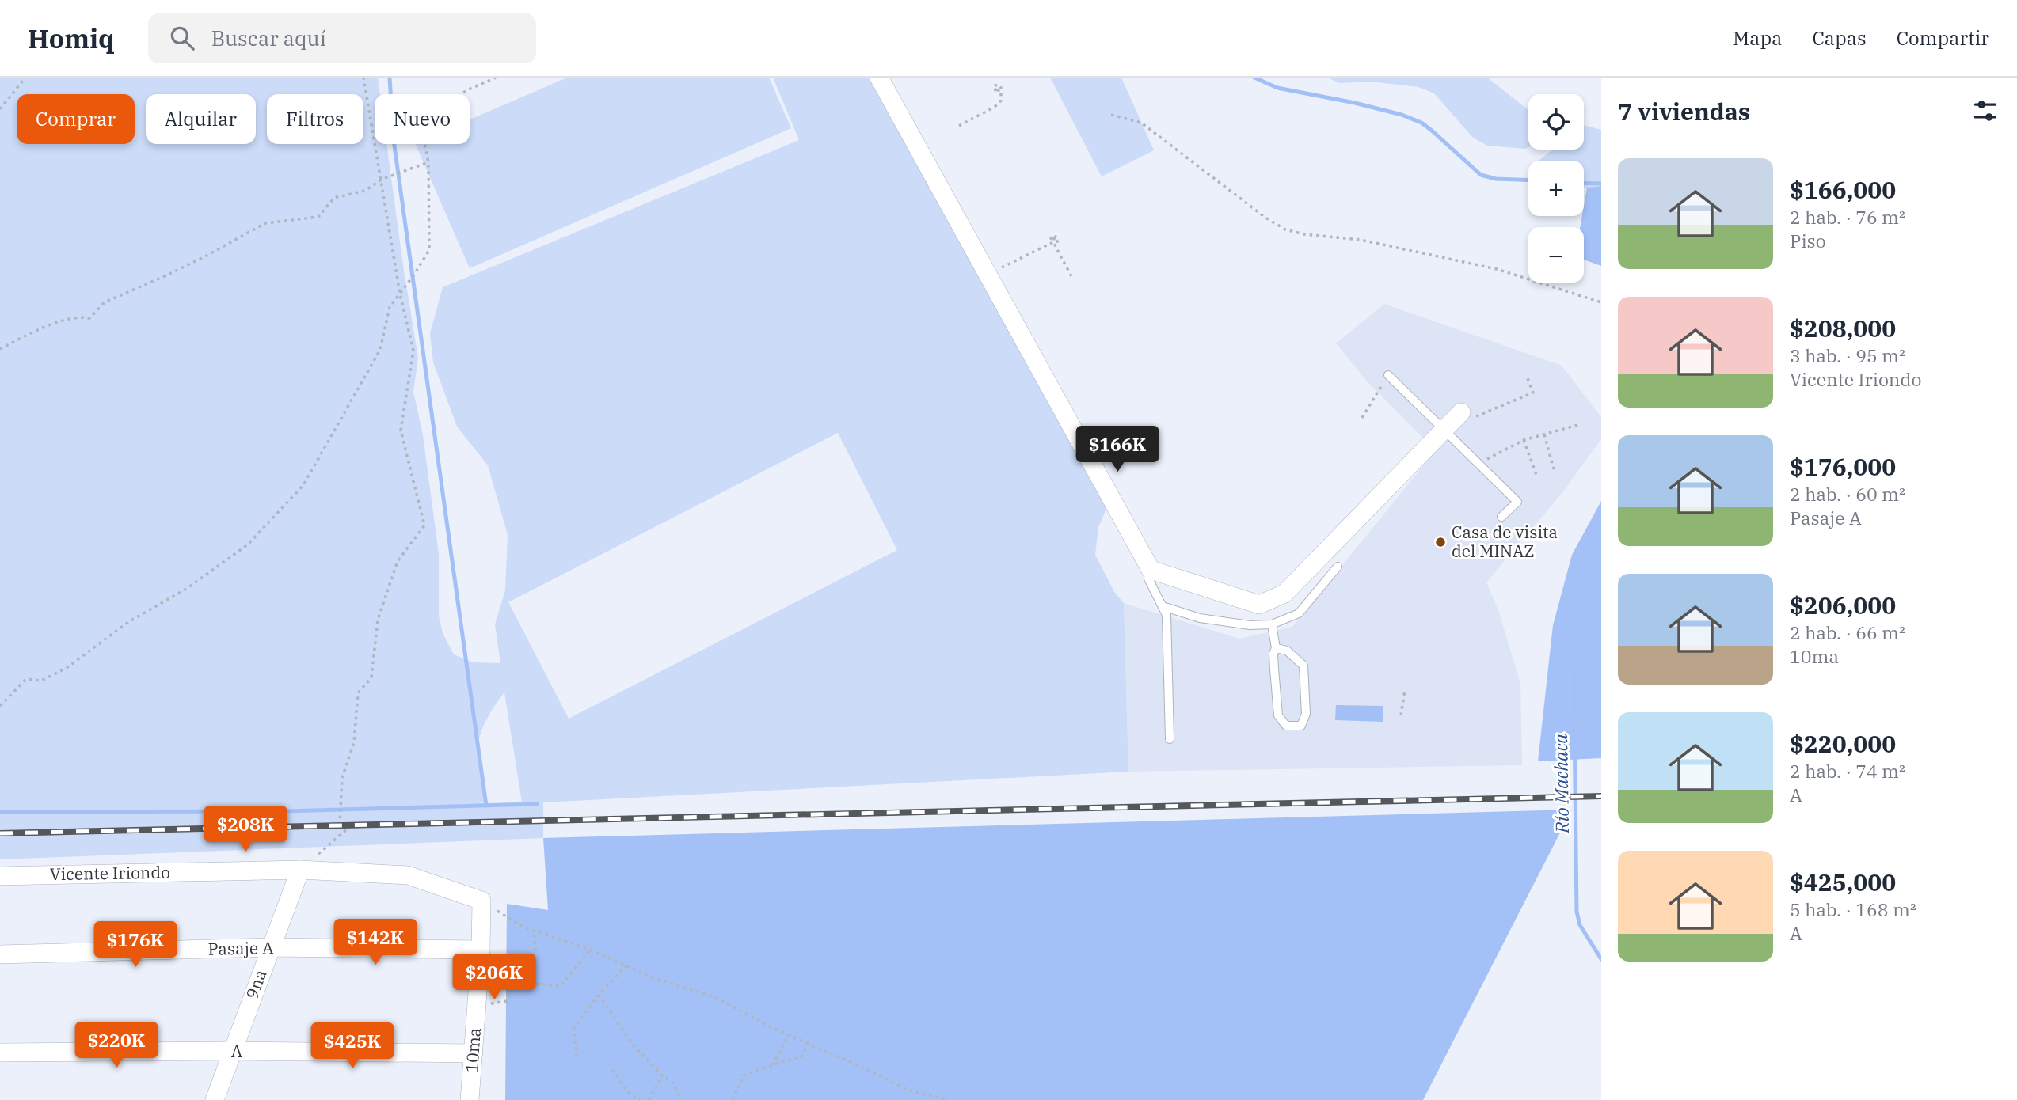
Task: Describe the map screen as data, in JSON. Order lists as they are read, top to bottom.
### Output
{
  "streets": {
    "street": [
      "Vicente Iriondo",
      "Pasaje A",
      "9na",
      "10ma",
      "A"
    ]
  },
  "crossings": [
    ["Vicente Iriondo", "9na"],
    ["Vicente Iriondo", "10ma"],
    ["Pasaje A", "9na"],
    ["Pasaje A", "10ma"],
    ["9na", "A"],
    ["10ma", "A"]
  ],
  "water": ["Río Machaca"],
  "places": ["Casa de visita del MINAZ"],
  "page": {
    "header": "Homiq",
    "search": "Buscar aquí",
    "nav": ["Mapa", "Capas", "Compartir"],
    "heading": "7 viviendas",
    "map_buttons": ["+", "−"],
    "chip": [
      "Comprar",
      "Alquilar",
      "Filtros",
      "Nuevo"
    ],
    "list": [
      {
        "name": "$166,000",
        "note": "2 hab. · 76 m² · Piso"
      },
      {
        "name": "$208,000",
        "note": "3 hab. · 95 m² · Vicente Iriondo"
      },
      {
        "name": "$176,000",
        "note": "2 hab. · 60 m² · Pasaje A"
      },
      {
        "name": "$206,000",
        "note": "2 hab. · 66 m² · 10ma"
      },
      {
        "name": "$220,000",
        "note": "2 hab. · 74 m² · A"
      },
      {
        "name": "$425,000",
        "note": "5 hab. · 168 m² · A"
      }
    ],
    "price": [
      "$166K",
      "$208K",
      "$142K",
      "$176K",
      "$206K",
      "$220K",
      "$425K"
    ]
  }
}
